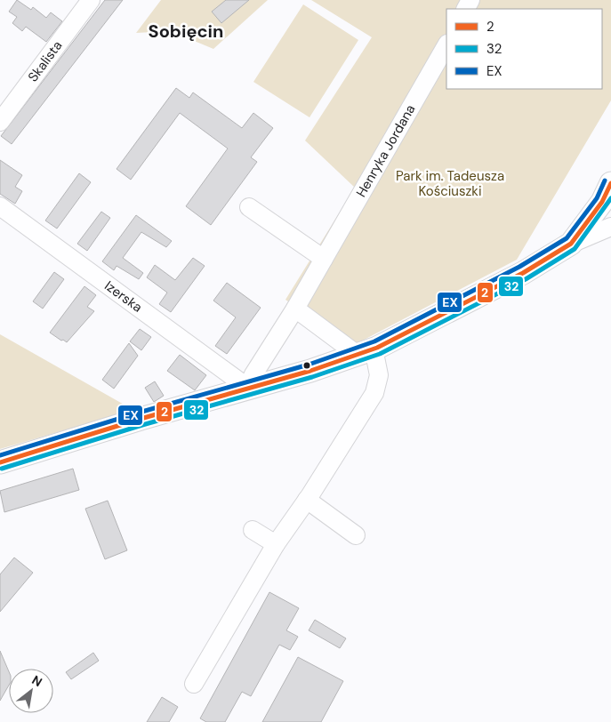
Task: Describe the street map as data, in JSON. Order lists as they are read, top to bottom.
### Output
{
  "streets": {
    "street": ["Skalista", "Henryka Jordana", "Izerska"]
  },
  "crossings": [
    ["Henryka Jordana", "Izerska"]
  ],
  "districts": ["Sobięcin"],
  "parks": ["Park im. Tadeusza Kościuszki"],
  "lines": ["transit line EX", "transit line 2", "transit line 32"],
  "legend": ["2", "32", "EX"],
  "north": "top right"
}
